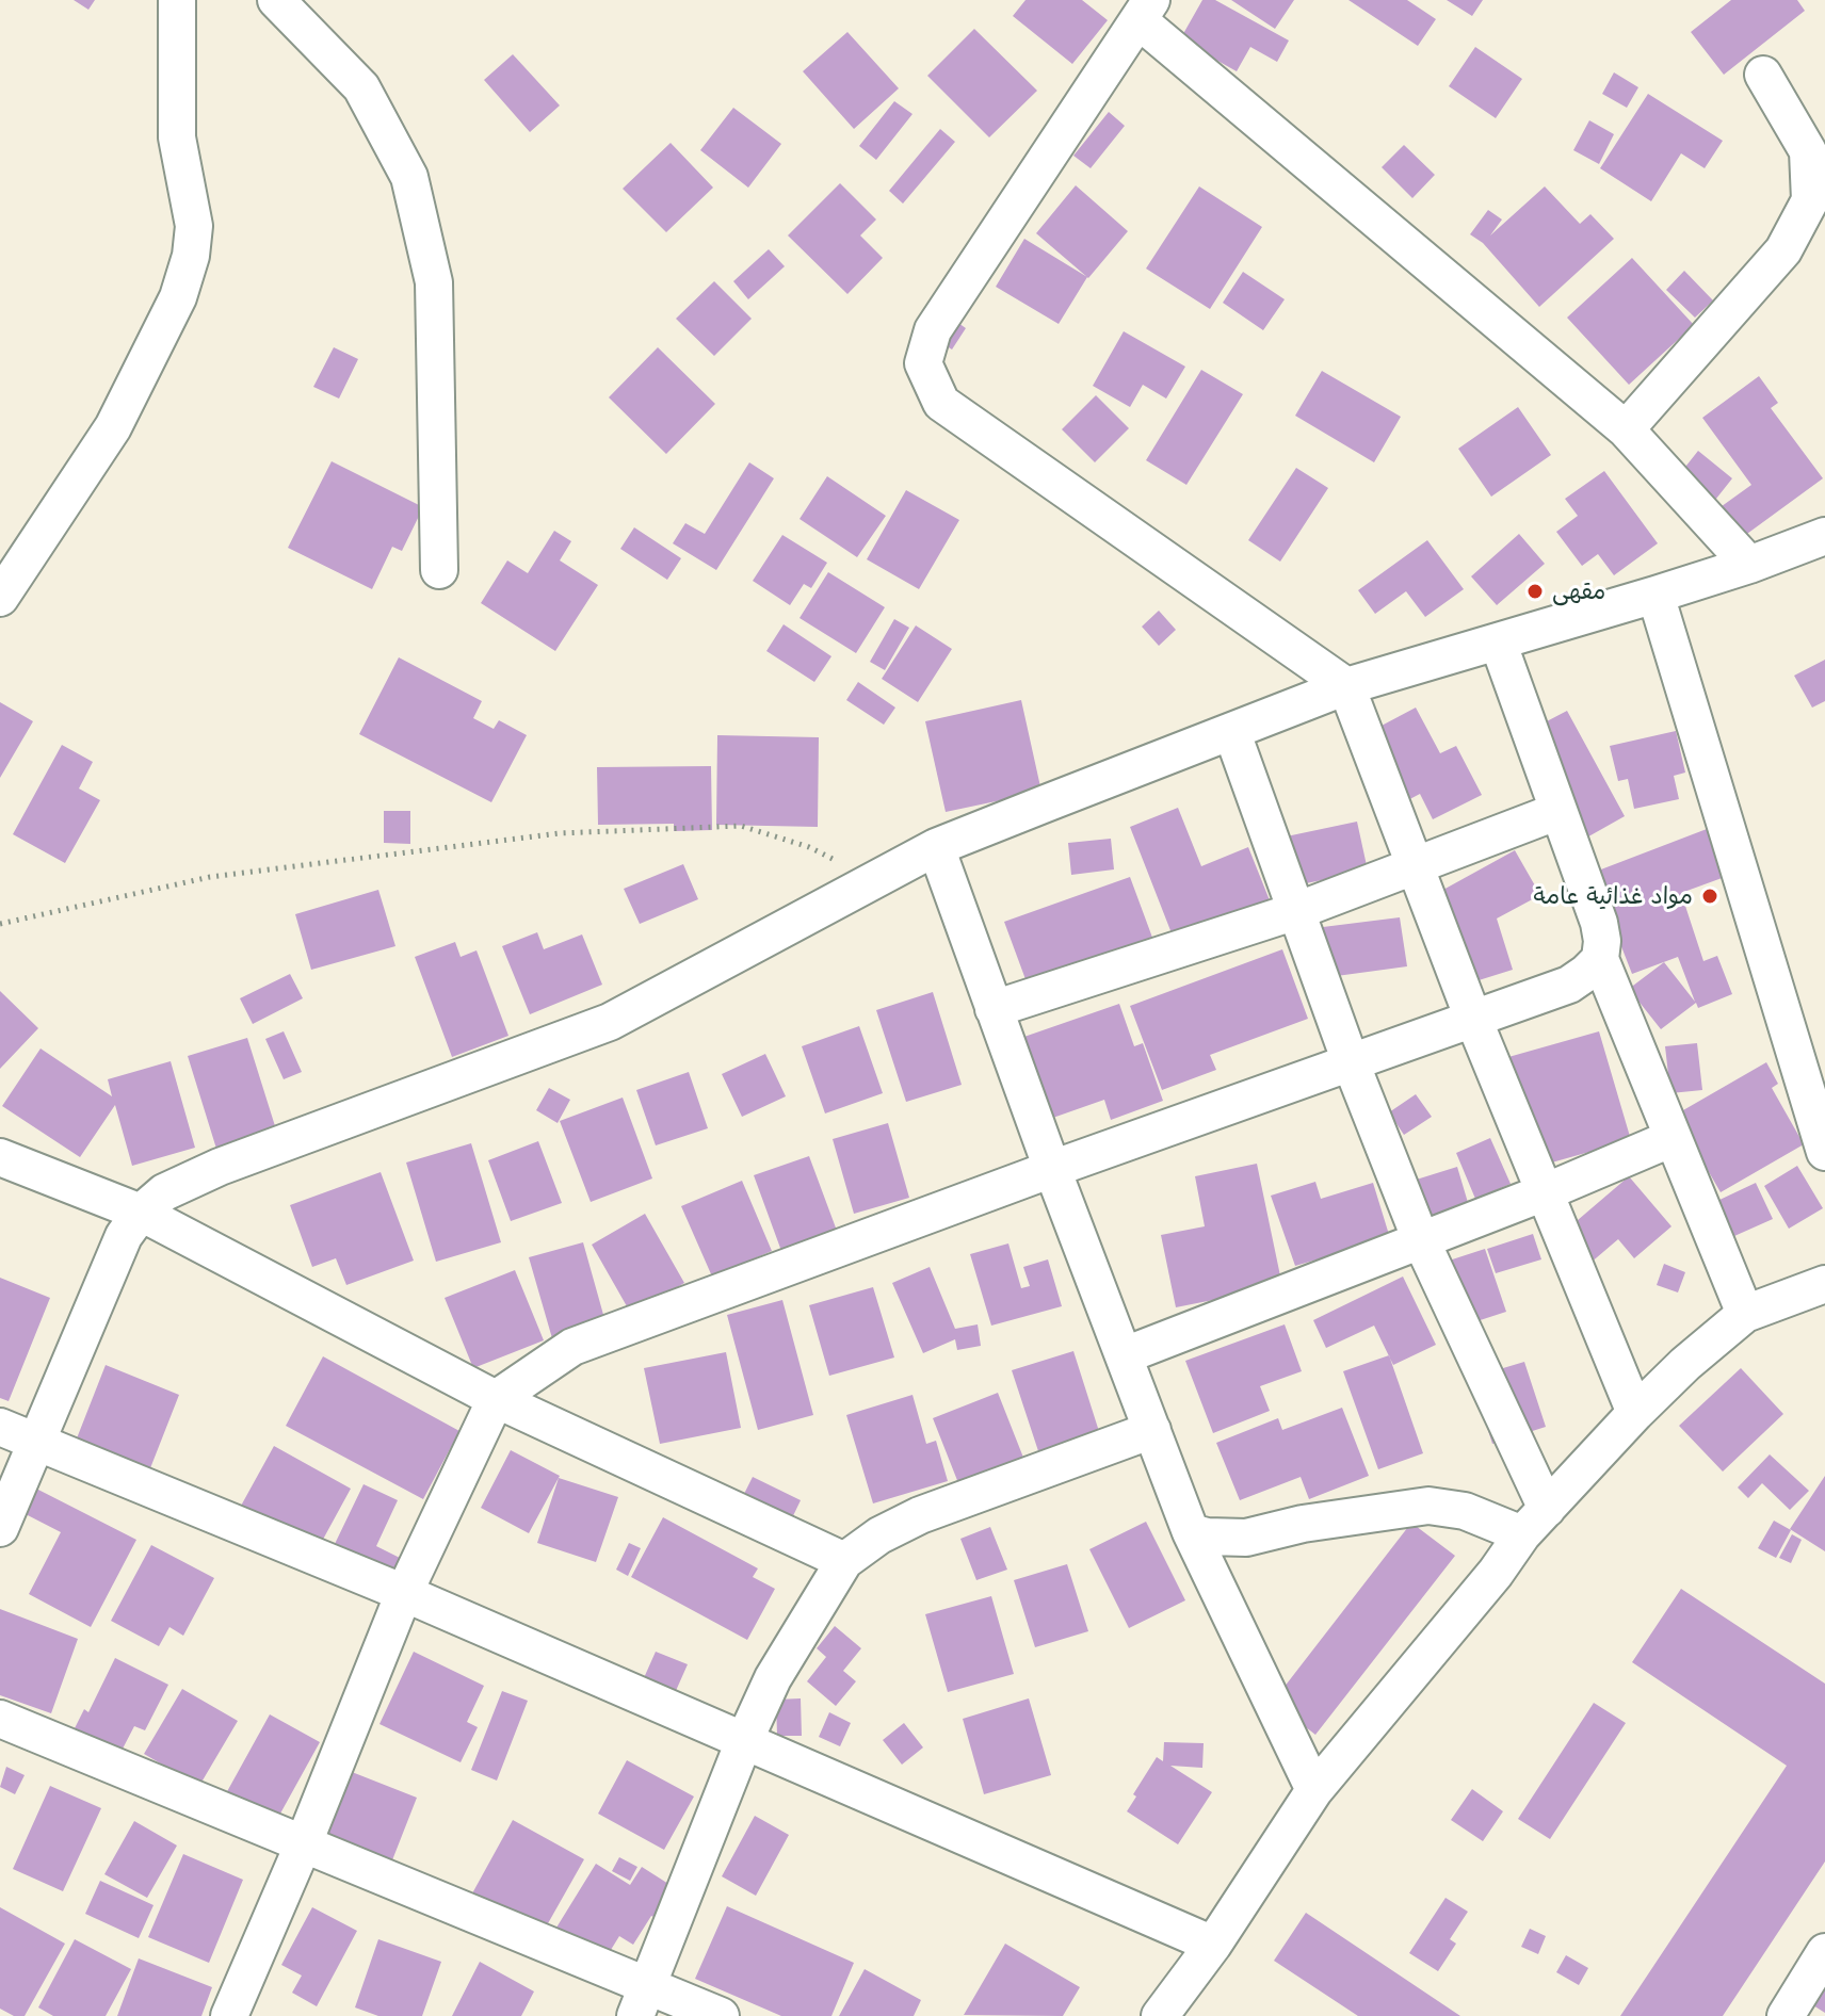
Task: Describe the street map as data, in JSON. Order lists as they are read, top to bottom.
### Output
{
  "places": ["مقهى", "مواد غذائية عامة"]
}
